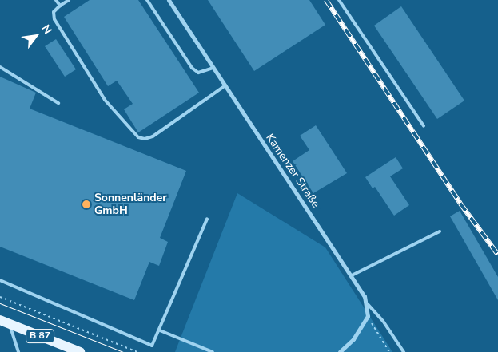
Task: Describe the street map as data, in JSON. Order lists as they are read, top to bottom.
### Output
{
  "streets": {
    "main road": ["B 87"],
    "street": ["Kamenzer Straße"]
  },
  "places": ["Sonnenländer GmbH"],
  "north": "top right"
}
